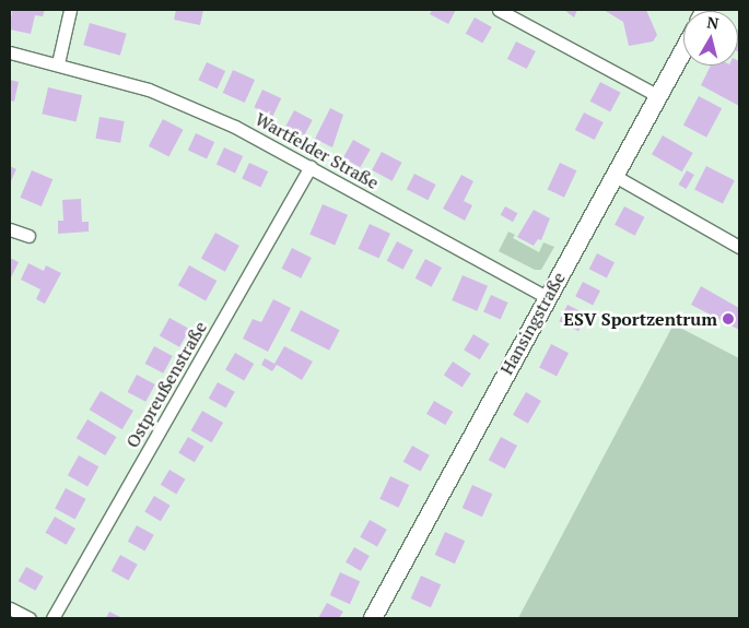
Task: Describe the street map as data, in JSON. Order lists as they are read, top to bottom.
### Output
{
  "streets": {
    "street": ["Wartfelder Straße", "Hansingstraße", "Ostpreußenstraße"]
  },
  "crossings": [
    ["Wartfelder Straße", "Hansingstraße"],
    ["Wartfelder Straße", "Ostpreußenstraße"]
  ],
  "places": ["ESV Sportzentrum"],
  "north": "top"
}
